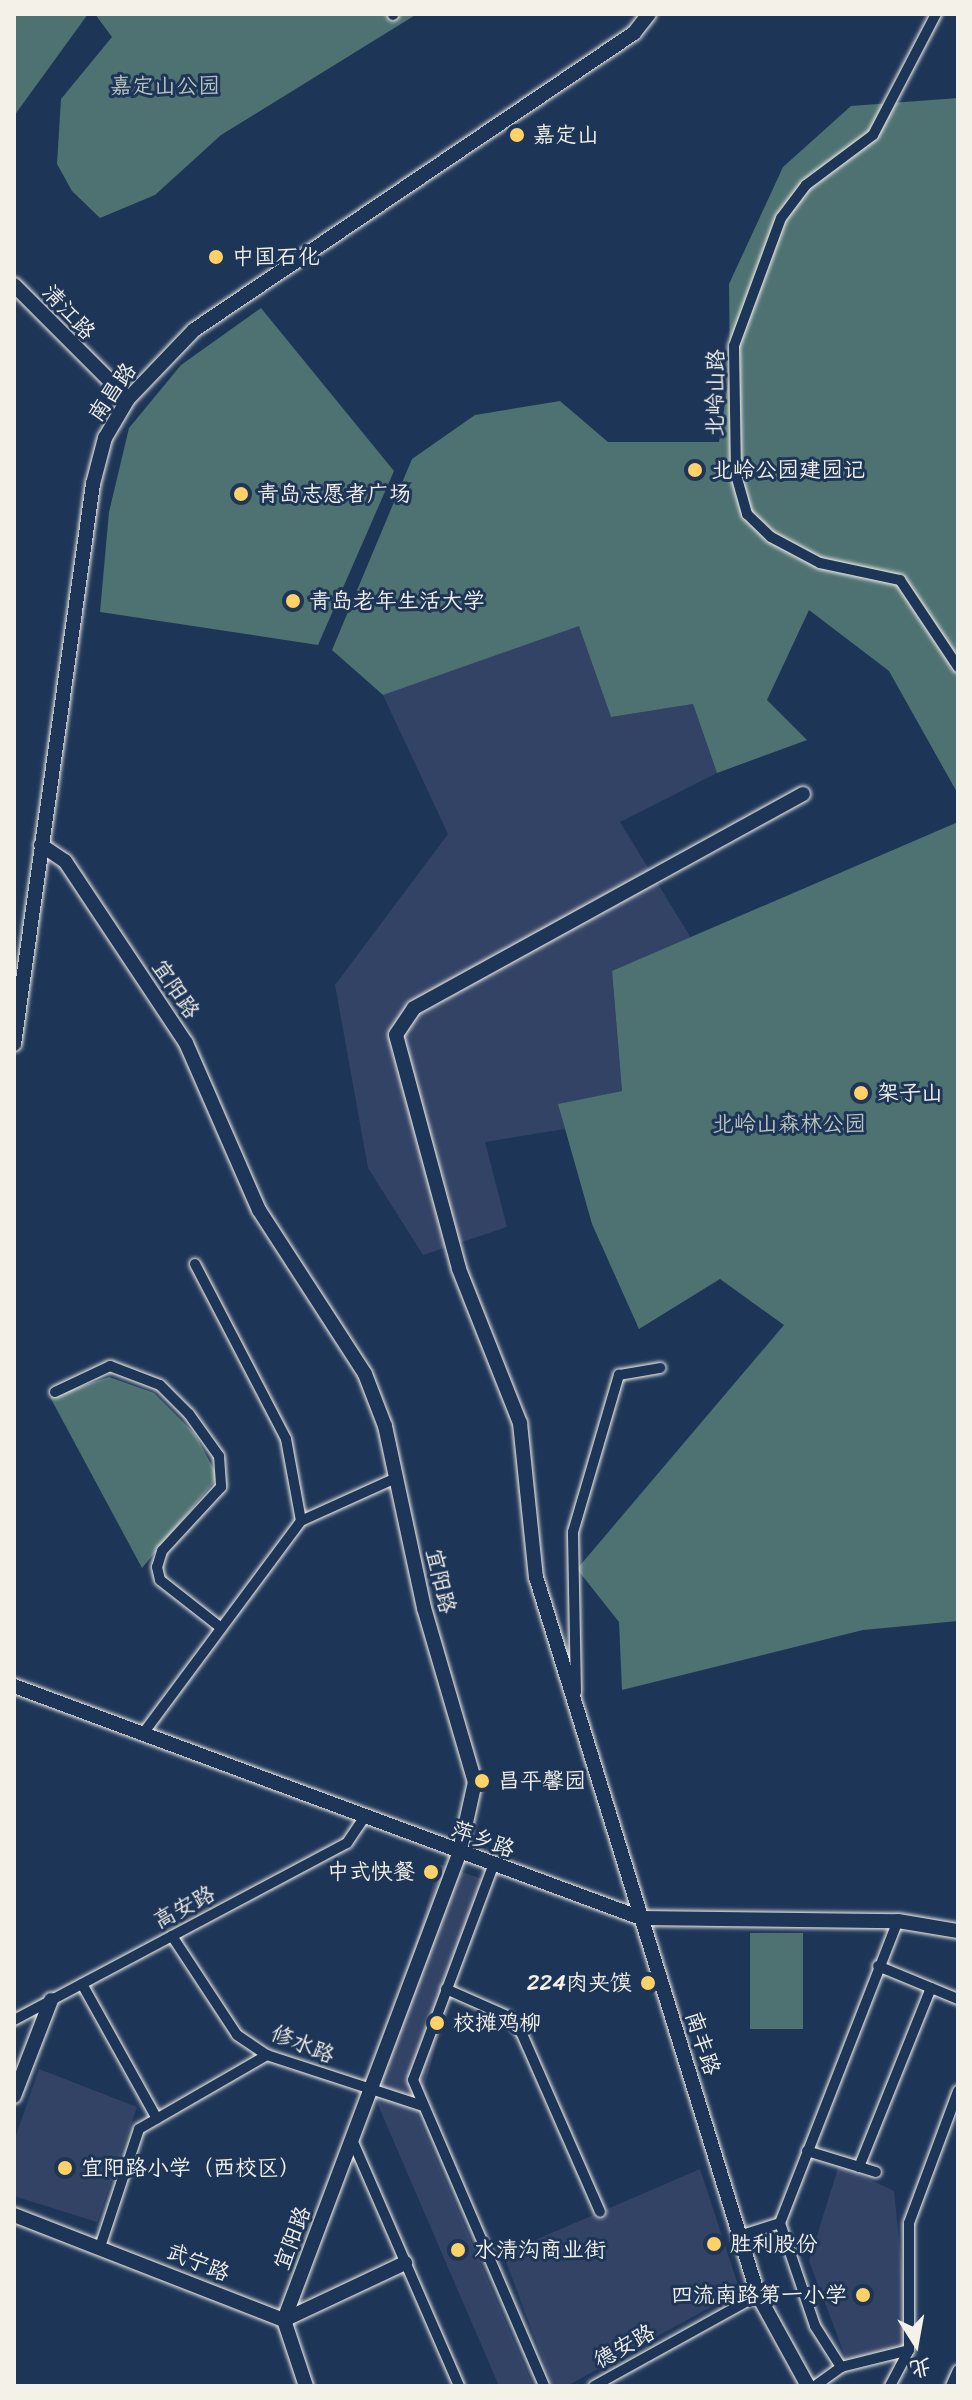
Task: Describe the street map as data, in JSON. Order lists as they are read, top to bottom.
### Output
{
  "streets": {
    "street": [
      "清江路",
      "南昌路",
      "北岭山路",
      "宜阳路",
      "萍乡路",
      "高安路",
      "南丰路",
      "修水路",
      "武宁路",
      "德安路"
    ]
  },
  "crossings": [
    ["清江路", "南昌路"],
    ["南昌路", "宜阳路"],
    ["宜阳路", "萍乡路"],
    ["宜阳路", "修水路"],
    ["宜阳路", "武宁路"],
    ["萍乡路", "高安路"],
    ["萍乡路", "南丰路"],
    ["高安路", "修水路"],
    ["南丰路", "德安路"]
  ],
  "parks": ["嘉定山公园", "北岭山森林公园"],
  "places": [
    "嘉定山",
    "中国石化",
    "北岭公园建园记",
    "青岛志愿者广场",
    "青岛老年生活大学",
    "架子山",
    "昌平馨园",
    "中式快餐",
    "224肉夹馍",
    "校摊鸡柳",
    "宜阳路小学（西校区）",
    "胜利股份",
    "水清沟商业街",
    "四流南路第一小学"
  ],
  "north": "bottom"
}
